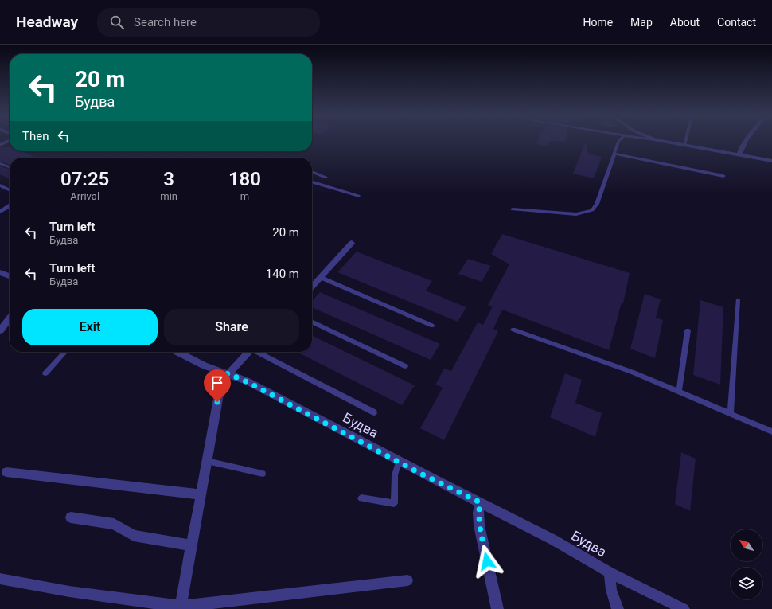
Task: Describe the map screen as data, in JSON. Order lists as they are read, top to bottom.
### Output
{
  "streets": {
    "street": ["Будва"]
  },
  "north": "top left",
  "page": {
    "header": "Headway",
    "search": "Search here",
    "nav": [
      "Home",
      "Map",
      "About",
      "Contact"
    ],
    "turn": ["20 m", "Будва"],
    "then": "Then",
    "eta": [
      "07:25",
      "Arrival",
      "3",
      "min",
      "180",
      "m"
    ],
    "list": [
      {
        "name": "Turn left",
        "note": "Будва",
        "value": "20 m"
      },
      {
        "name": "Turn left",
        "note": "Будва",
        "value": "140 m"
      }
    ],
    "buttons": ["Exit", "Share"]
  }
}
